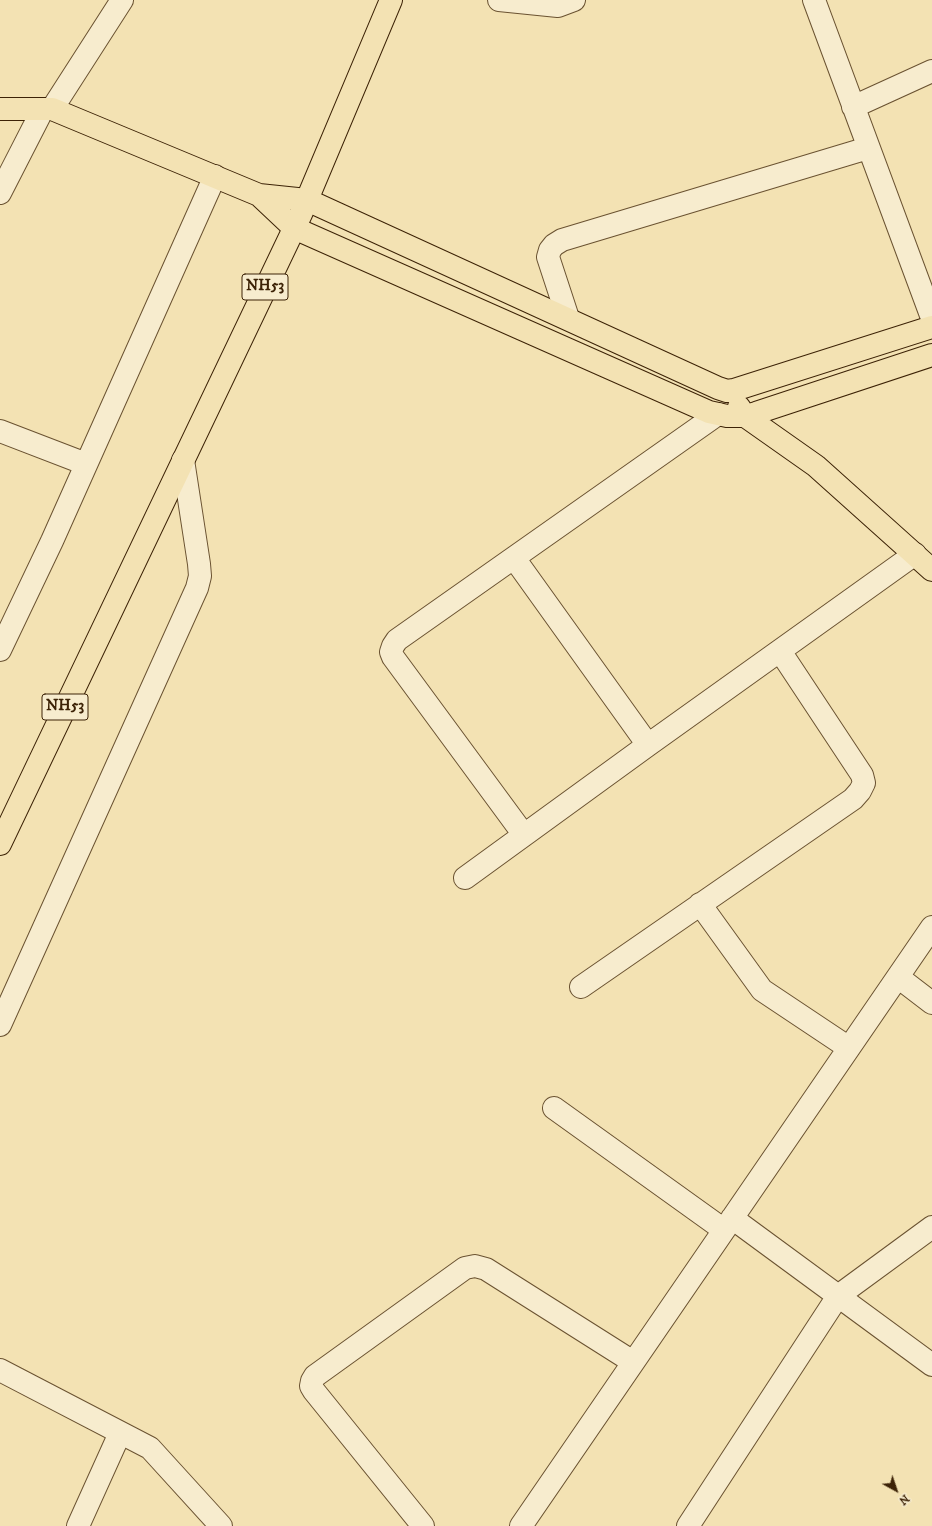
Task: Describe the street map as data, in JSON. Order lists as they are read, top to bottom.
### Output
{
  "streets": {
    "main road": ["NH53"]
  },
  "north": "bottom right"
}
